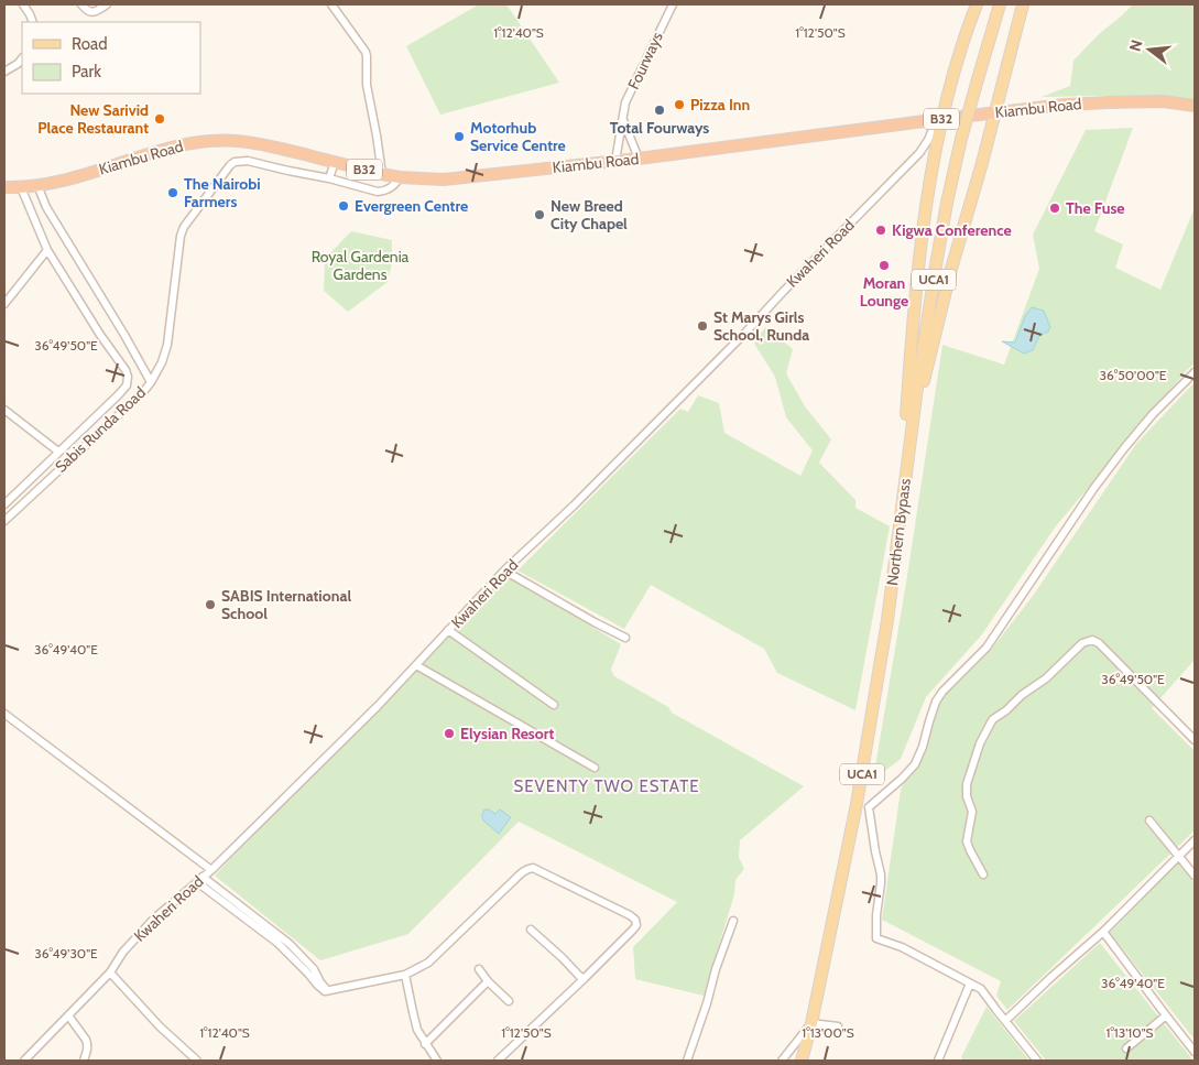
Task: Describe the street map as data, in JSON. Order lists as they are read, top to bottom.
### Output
{
  "streets": {
    "highway": ["Kiambu Road", "B32"],
    "main road": ["UCA1", "Northern Bypass"],
    "street": ["Fourways", "Kwaheri Road", "Sabis Runda Road"]
  },
  "crossings": [
    ["Fourways", "Kiambu Road"],
    ["Kiambu Road", "Kwaheri Road"],
    ["Kiambu Road", "Sabis Runda Road"]
  ],
  "districts": ["SEVENTY TWO ESTATE"],
  "parks": ["Royal Gardenia Gardens"],
  "places": [
    "Pizza Inn",
    "Total Fourways",
    "New Sarivid Place Restaurant",
    "Motorhub Service Centre",
    "The Nairobi Farmers",
    "Evergreen Centre",
    "The Fuse",
    "New Breed City Chapel",
    "Kigwa Conference",
    "Moran Lounge",
    "St Marys Girls School, Runda",
    "SABIS International School",
    "Elysian Resort"
  ],
  "legend": ["Road", "Park"],
  "north": "left",
  "coordinates": [
    "1°12'40\"S",
    "1°12'50\"S",
    "36°49'50\"E",
    "36°50'00\"E",
    "36°49'40\"E",
    "36°49'30\"E",
    "1°13'00\"S",
    "1°13'10\"S"
  ]
}
